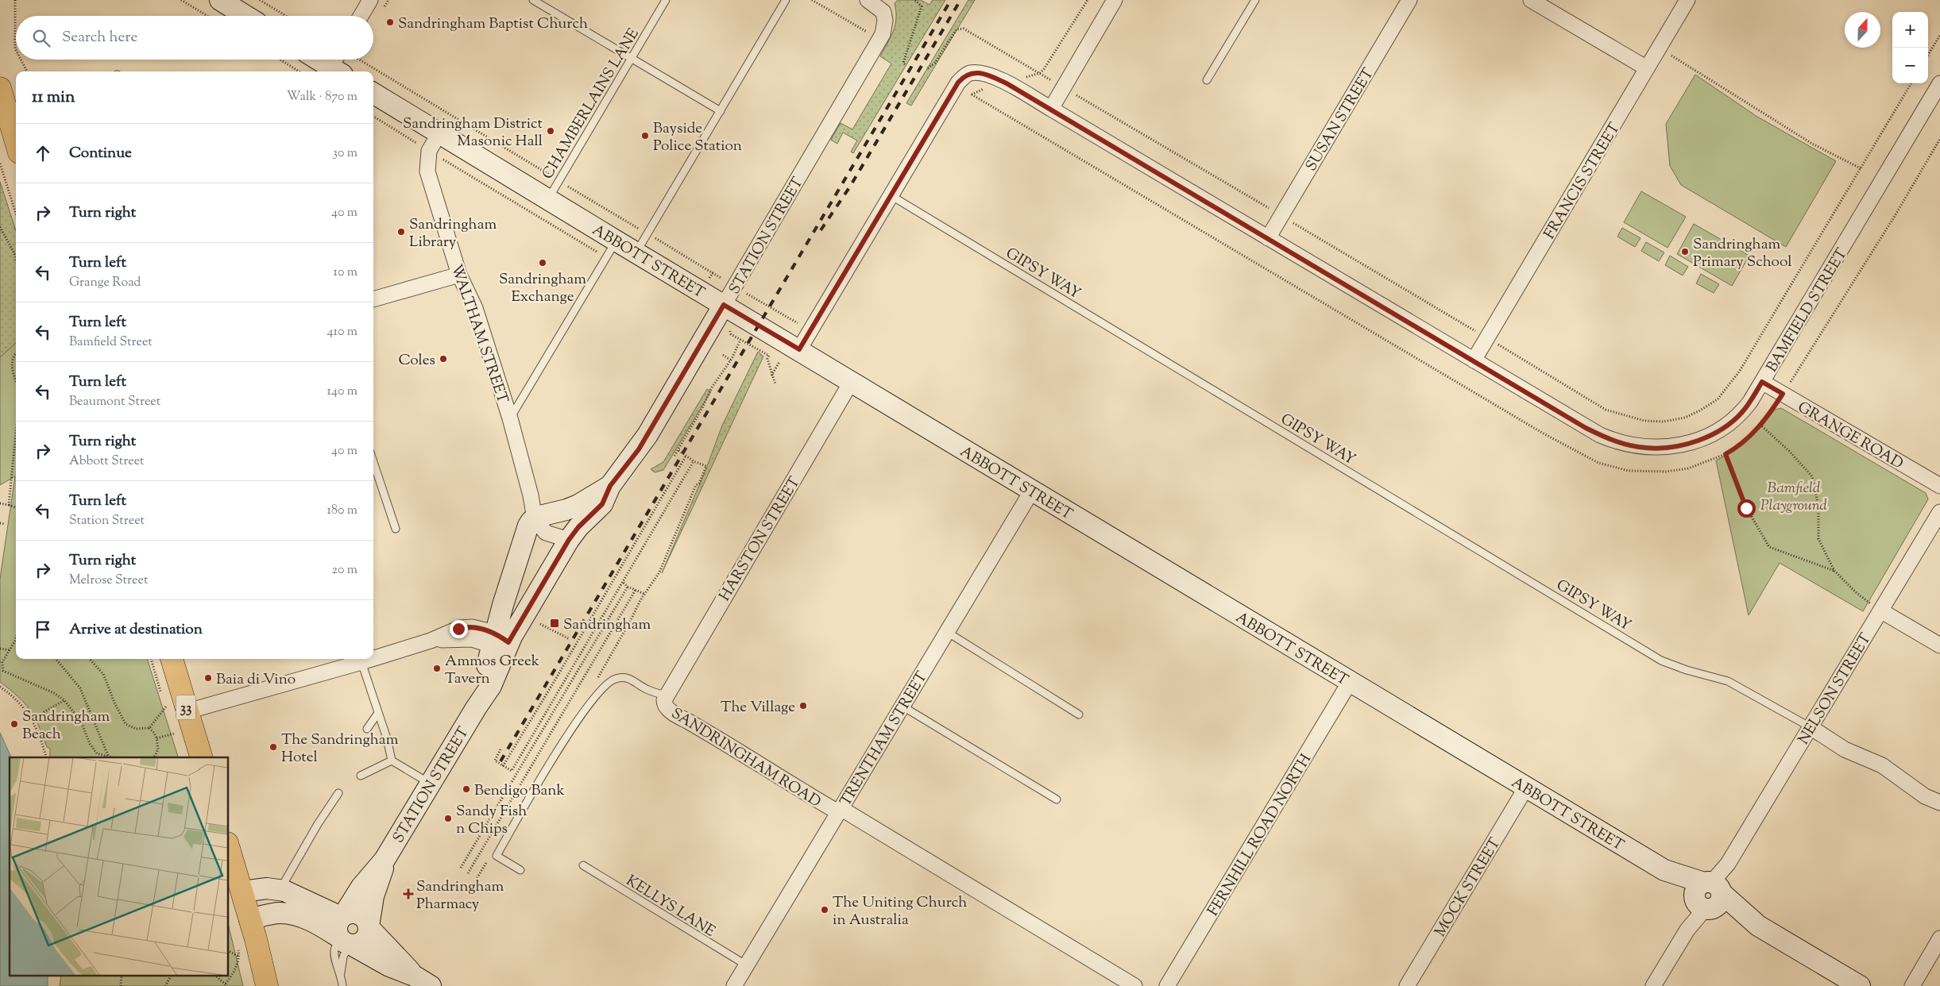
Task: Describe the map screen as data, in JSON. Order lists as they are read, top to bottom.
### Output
{
  "streets": {
    "main road": ["33"],
    "street": [
      "SUSAN STREET",
      "FRANCIS STREET",
      "STATION STREET",
      "ABBOTT STREET",
      "BAMFIELD STREET",
      "WALTHAM STREET",
      "GRANGE ROAD",
      "HARSTON STREET",
      "NELSON STREET",
      "TRENTHAM STREET",
      "SANDRINGHAM ROAD",
      "FERNHILL ROAD NORTH",
      "MOCK STREET"
    ],
    "lane": ["CHAMBERLAINS LANE", "GIPSY WAY", "KELLYS LANE"]
  },
  "crossings": [
    ["CHAMBERLAINS LANE", "ABBOTT STREET"],
    ["SUSAN STREET", "BAMFIELD STREET"],
    ["FRANCIS STREET", "BAMFIELD STREET"],
    ["STATION STREET", "ABBOTT STREET"],
    ["STATION STREET", "WALTHAM STREET"],
    ["ABBOTT STREET", "WALTHAM STREET"],
    ["ABBOTT STREET", "HARSTON STREET"],
    ["ABBOTT STREET", "NELSON STREET"],
    ["ABBOTT STREET", "TRENTHAM STREET"],
    ["ABBOTT STREET", "FERNHILL ROAD NORTH"],
    ["ABBOTT STREET", "MOCK STREET"],
    ["GIPSY WAY", "BAMFIELD STREET"],
    ["GIPSY WAY", "NELSON STREET"],
    ["BAMFIELD STREET", "GRANGE ROAD"],
    ["HARSTON STREET", "SANDRINGHAM ROAD"],
    ["TRENTHAM STREET", "SANDRINGHAM ROAD"],
    ["TRENTHAM STREET", "KELLYS LANE"]
  ],
  "parks": ["Bamfield Playground"],
  "places": {
    "other": [
      "Sandringham Baptist Church",
      "Sandringham District Masonic Hall",
      "Bayside Police Station",
      "Sandringham Library",
      "Sandringham Primary School",
      "Sandringham Exchange",
      "Coles",
      "Ammos Greek Tavern",
      "Baia di Vino",
      "The Village",
      "Sandringham Beach",
      "The Sandringham Hotel",
      "Bendigo Bank",
      "Sandy Fish n Chips",
      "The Uniting Church in Australia"
    ],
    "transit": ["Sandringham"],
    "health": ["Sandringham Pharmacy"]
  },
  "north": "top",
  "page": {
    "map_buttons": ["+", "−"],
    "search": "Search here",
    "heading": ["11 min", "Walk · 870 m"],
    "list": [
      ["Continue", "30 m"],
      ["Turn right", "40 m"],
      ["Turn left", "Grange Road", "10 m"],
      ["Turn left", "Bamfield Street", "410 m"],
      ["Turn left", "Beaumont Street", "140 m"],
      ["Turn right", "Abbott Street", "40 m"],
      ["Turn left", "Station Street", "180 m"],
      ["Turn right", "Melrose Street", "20 m"],
      "Arrive at destination"
    ]
  }
}
